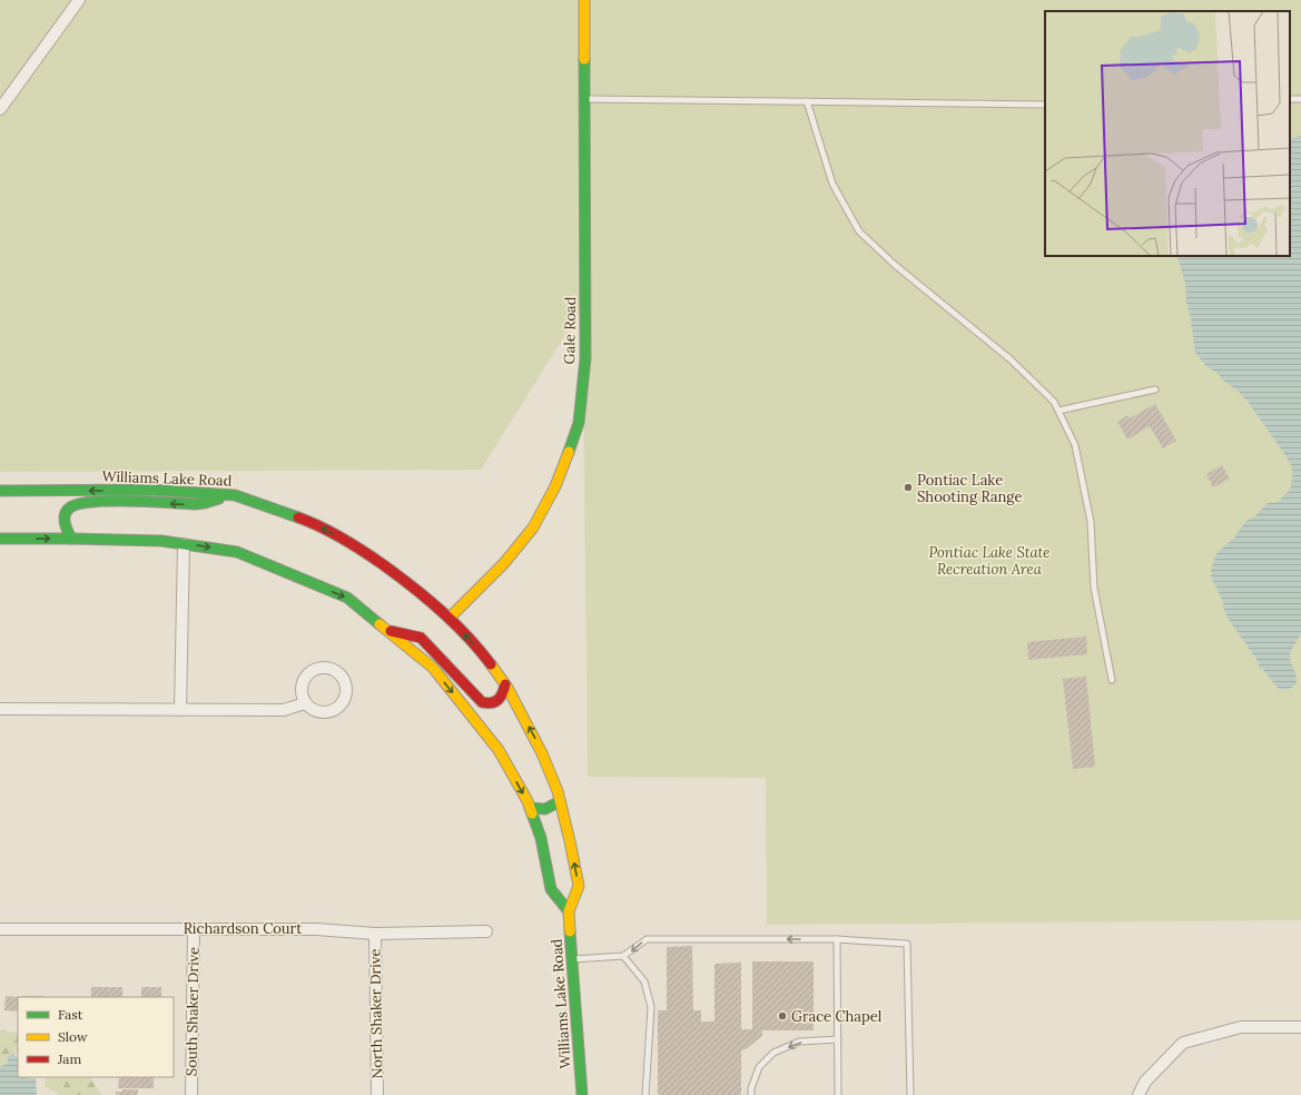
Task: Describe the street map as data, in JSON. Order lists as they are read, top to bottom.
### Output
{
  "streets": {
    "main road": ["Gale Road", "Williams Lake Road"],
    "street": ["Richardson Court", "South Shaker Drive", "North Shaker Drive"]
  },
  "crossings": [
    ["Gale Road", "Williams Lake Road"],
    ["Richardson Court", "South Shaker Drive"],
    ["Richardson Court", "North Shaker Drive"]
  ],
  "parks": ["Pontiac Lake State Recreation Area"],
  "places": ["Pontiac Lake Shooting Range", "Grace Chapel"],
  "legend": ["Fast", "Slow", "Jam"]
}
